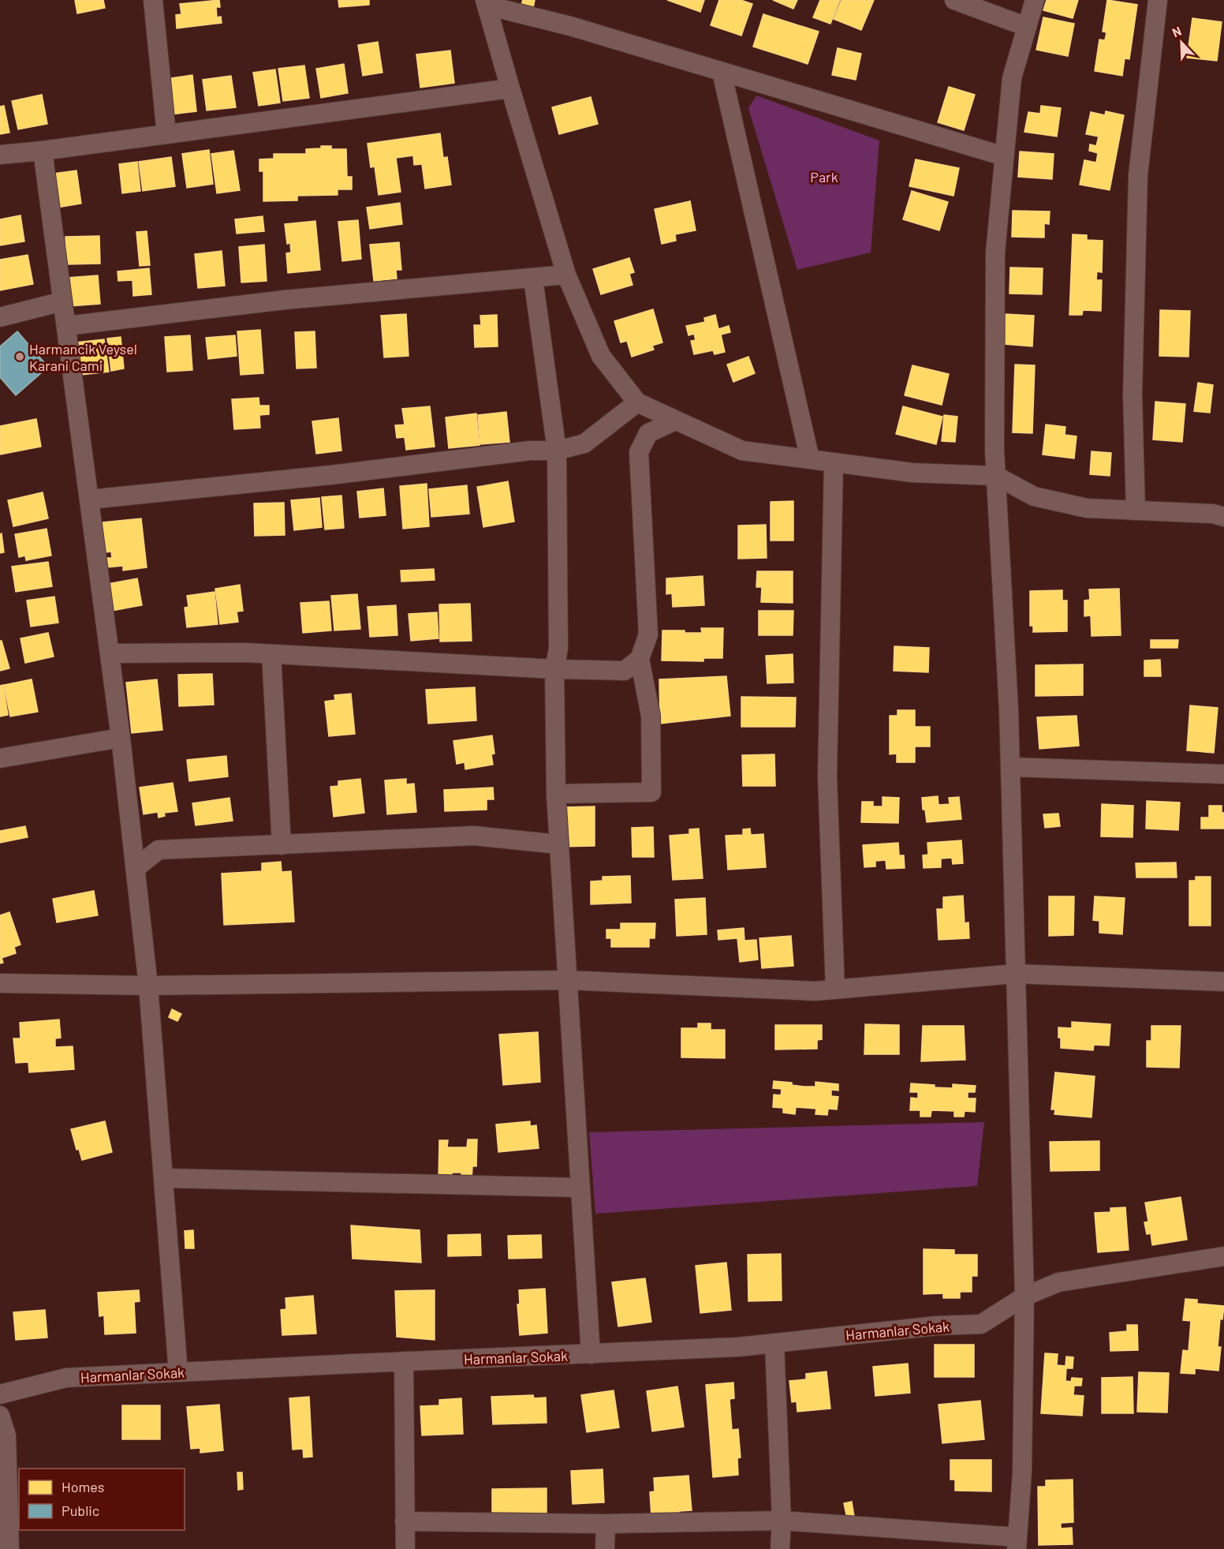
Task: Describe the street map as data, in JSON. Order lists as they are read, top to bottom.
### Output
{
  "streets": {
    "street": ["Harmanlar Sokak"]
  },
  "parks": ["Park"],
  "places": ["Harmancik Veysel Karani Cami"],
  "legend": ["Homes", "Public"],
  "north": "top left"
}
